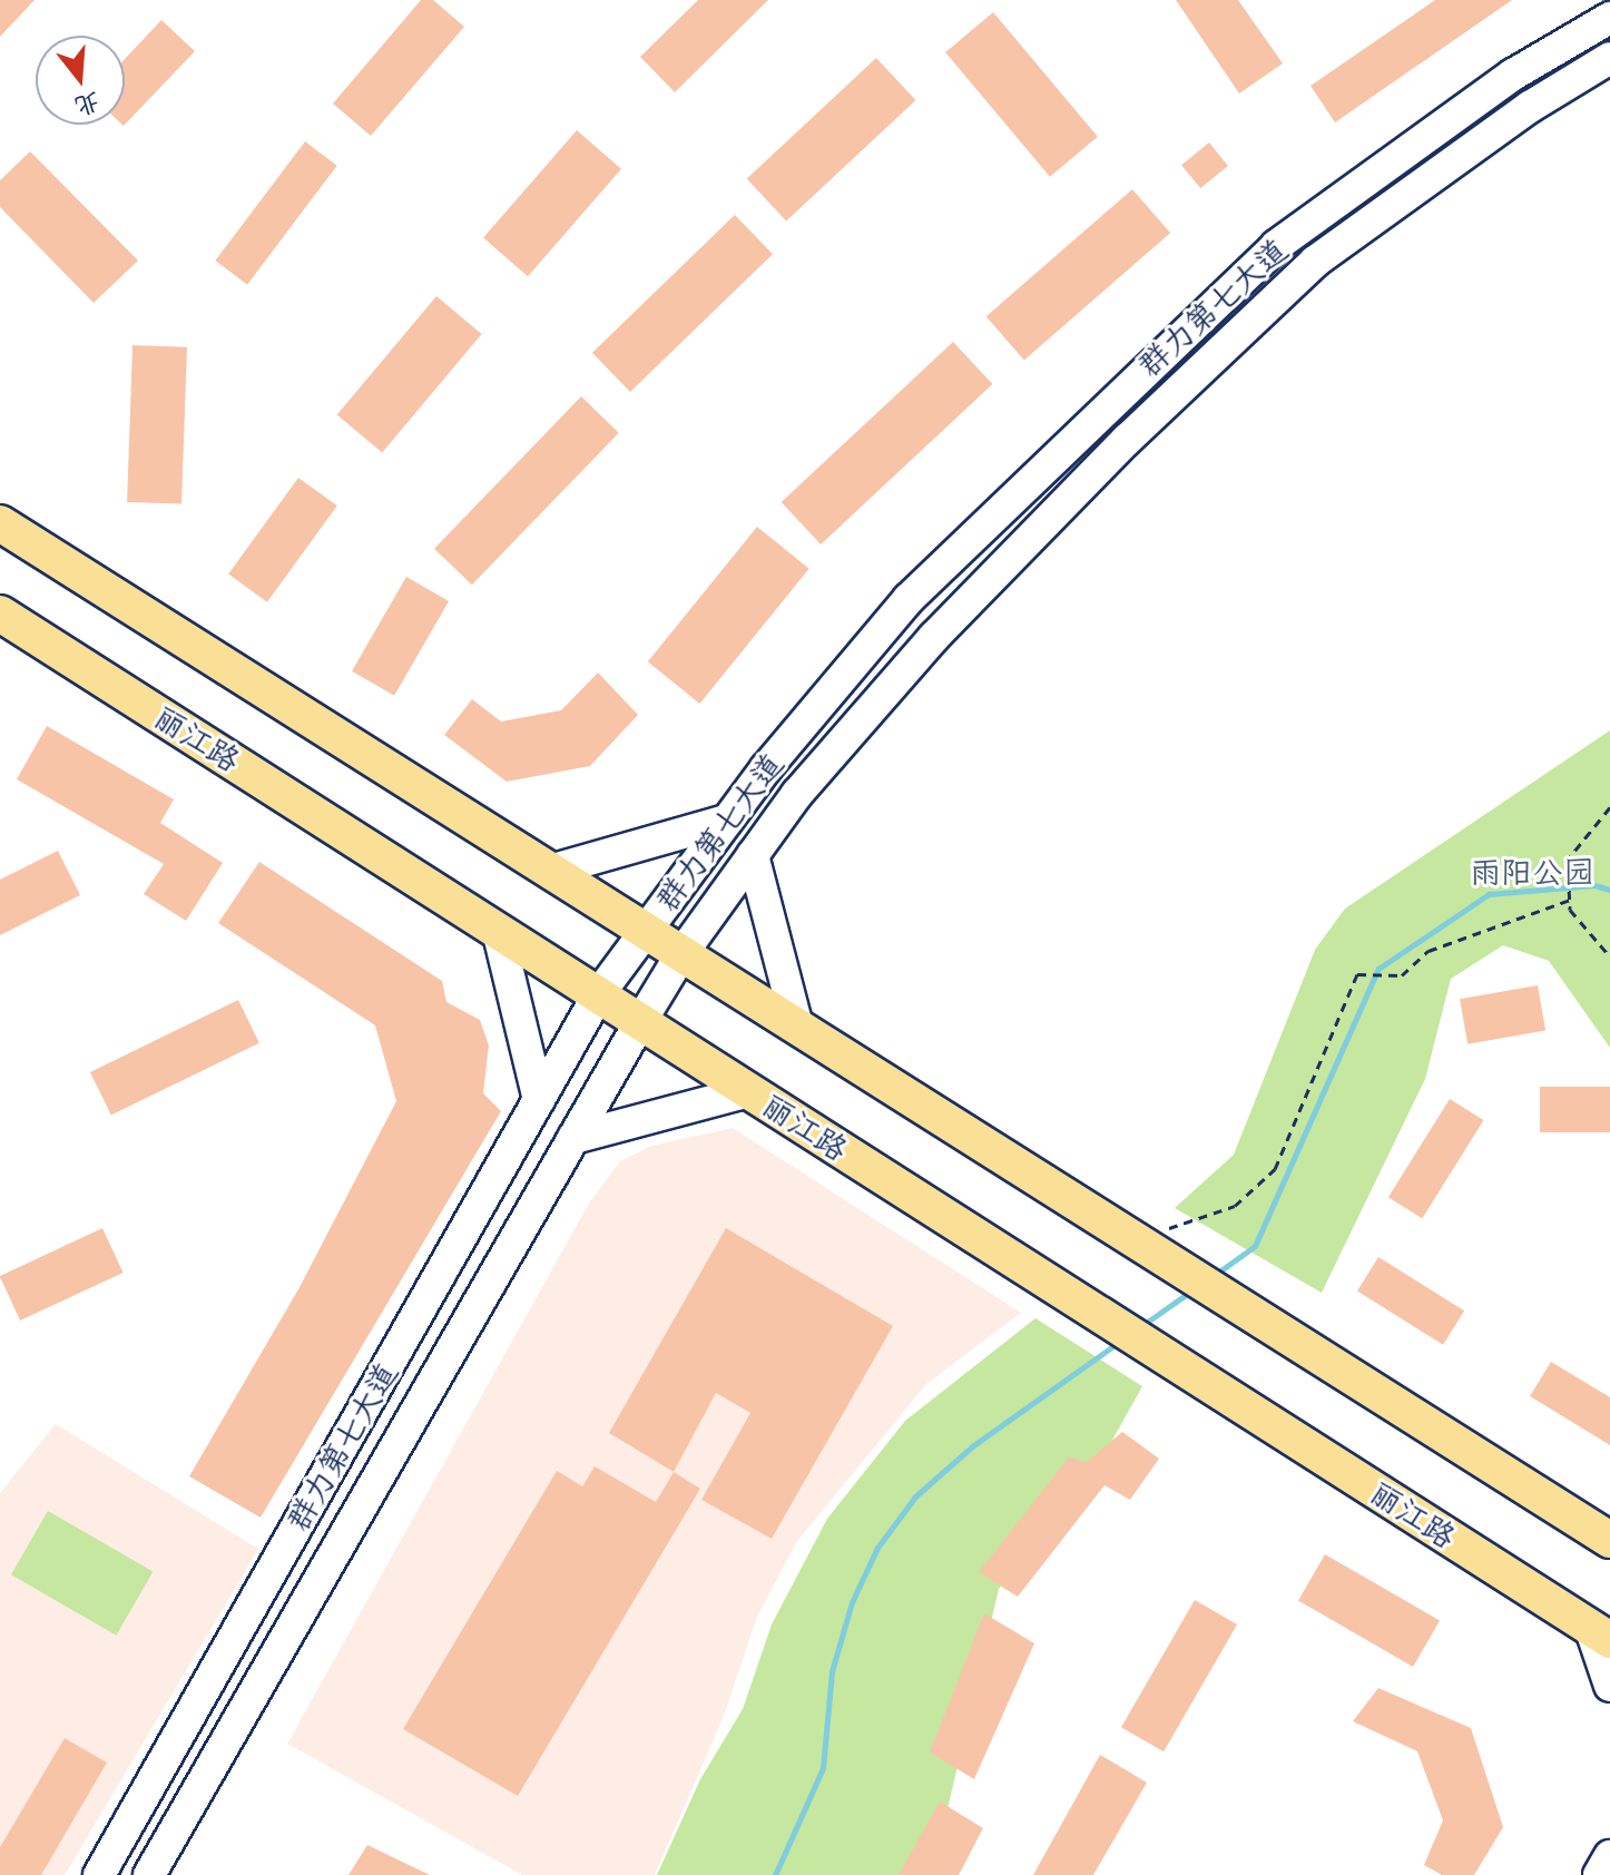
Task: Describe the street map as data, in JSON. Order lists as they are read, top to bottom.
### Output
{
  "streets": {
    "main road": ["群力第七大道", "丽江路"]
  },
  "crossings": [
    ["群力第七大道", "丽江路"]
  ],
  "parks": ["雨阳公园"],
  "north": "bottom"
}
